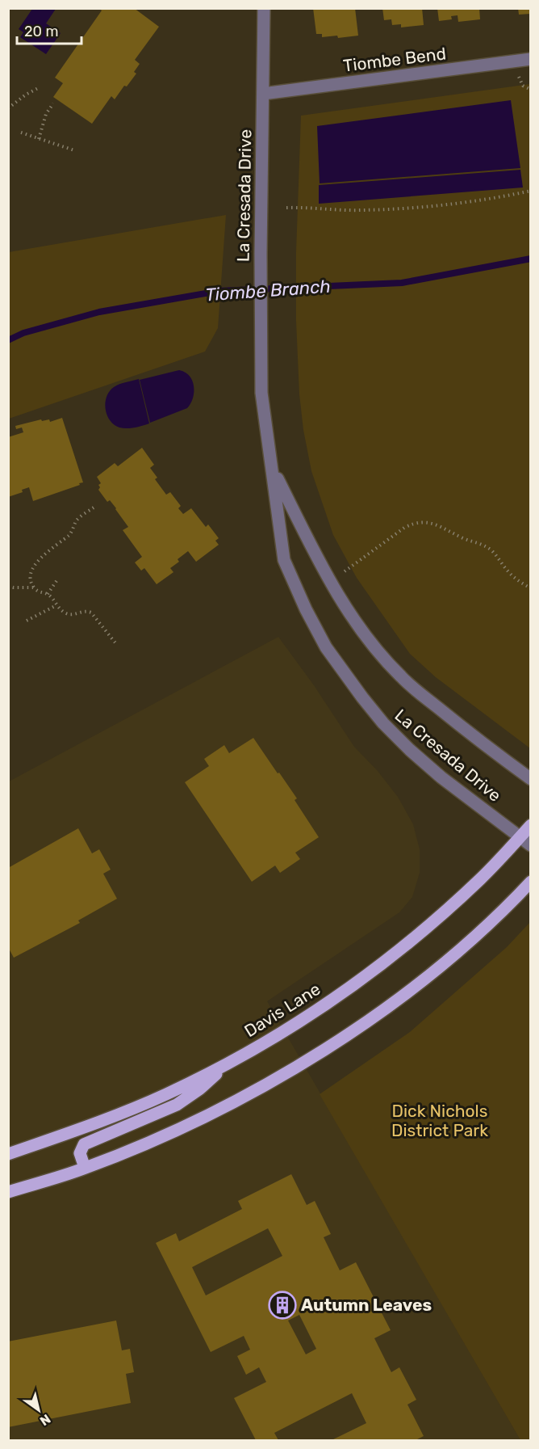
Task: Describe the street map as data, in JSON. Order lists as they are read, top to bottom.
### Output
{
  "streets": {
    "main road": ["Davis Lane"],
    "street": ["Tiombe Bend", "La Cresada Drive"]
  },
  "crossings": [
    ["Tiombe Bend", "La Cresada Drive"],
    ["La Cresada Drive", "Davis Lane"]
  ],
  "water": ["Tiombe Branch"],
  "parks": ["Dick Nichols District Park"],
  "places": {
    "building": ["Autumn Leaves"]
  },
  "scale_bar": "20 m",
  "north": "bottom right"
}
